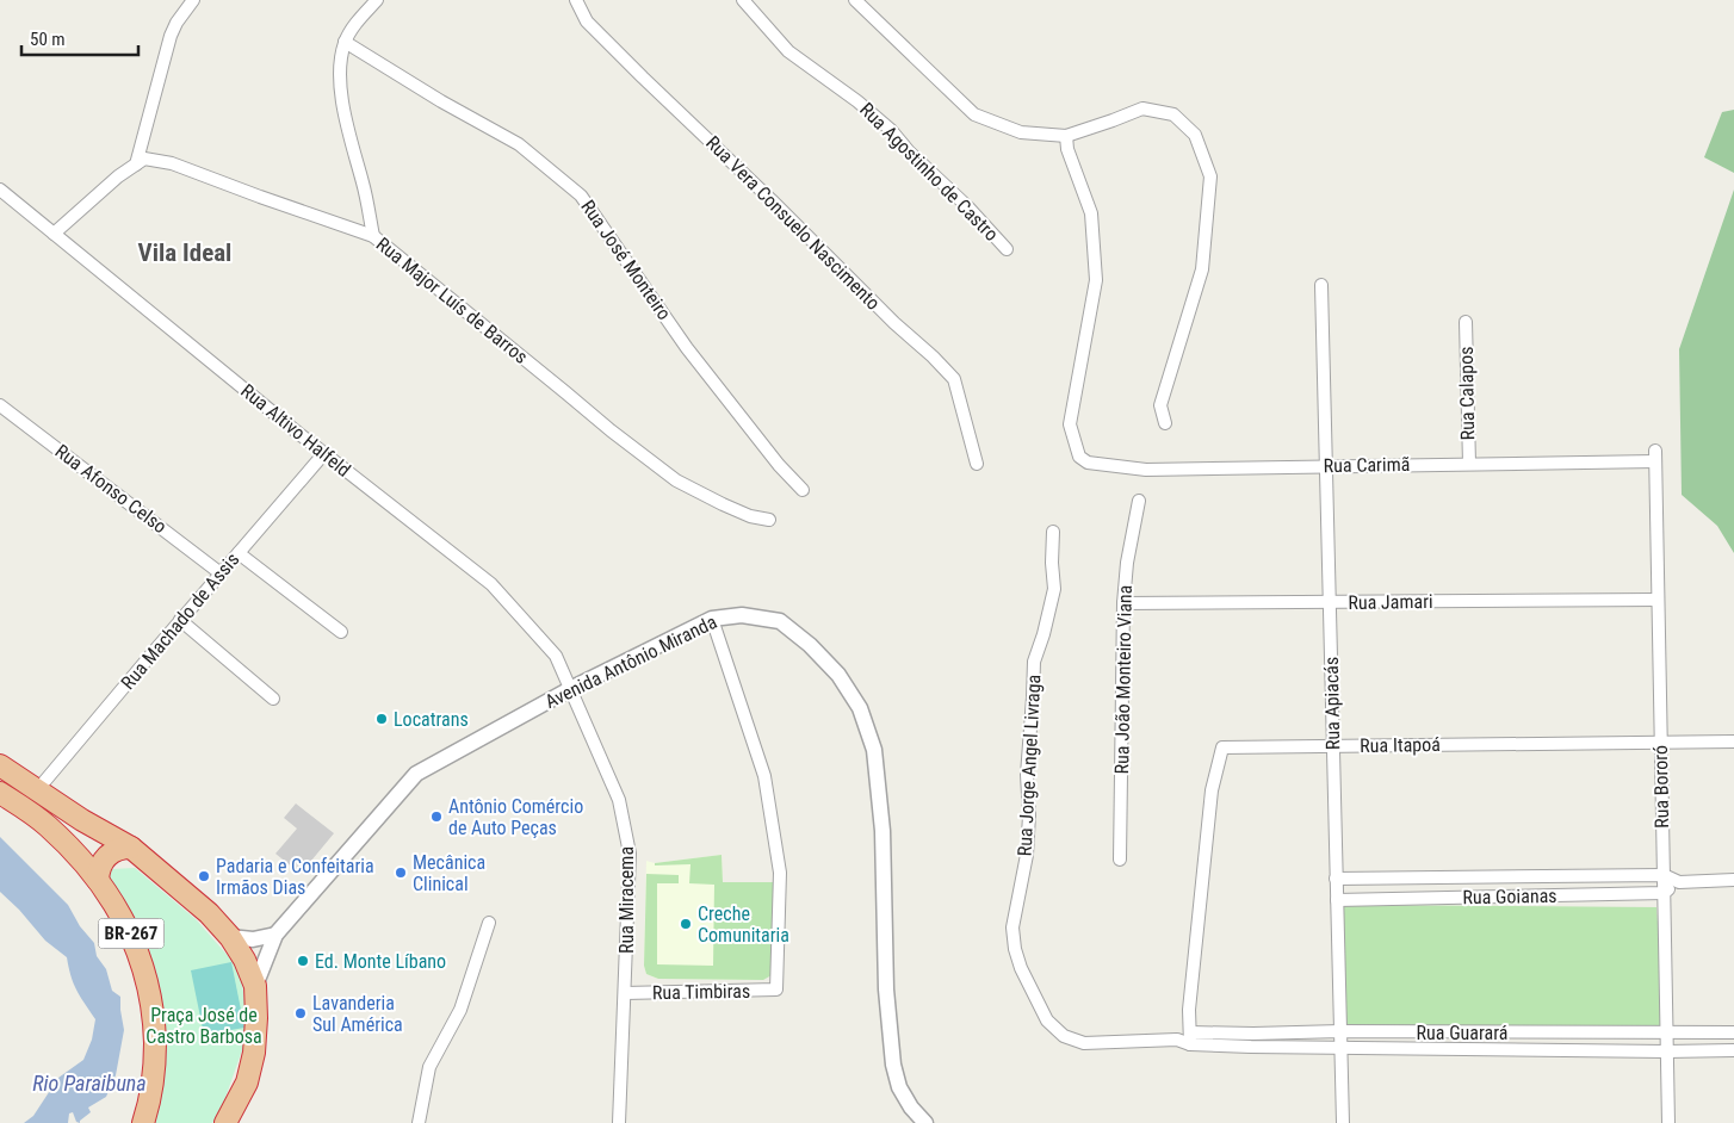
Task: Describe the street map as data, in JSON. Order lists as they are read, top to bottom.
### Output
{
  "streets": {
    "highway": ["BR-267"],
    "street": [
      "Rua Agostinho de Castro",
      "Rua Vera Consuelo Nascimento",
      "Rua José Monteiro",
      "Rua Major Luís de Barros",
      "Rua Calapos",
      "Rua Altivo Halfeld",
      "Rua Carimã",
      "Rua Afonso Celso",
      "Rua Jamari",
      "Rua Machado de Assis",
      "Avenida Antônio Miranda",
      "Rua João Monteiro Viana",
      "Rua Apiacás",
      "Rua Itapoá",
      "Rua Jorge Angel Livraga",
      "Rua Bororó",
      "Rua Goianas",
      "Rua Miracema",
      "Rua Timbiras",
      "Rua Guarará"
    ]
  },
  "crossings": [
    ["Rua Calapos", "Rua Carimã"],
    ["Rua Altivo Halfeld", "Rua Machado de Assis"],
    ["Rua Altivo Halfeld", "Avenida Antônio Miranda"],
    ["Rua Altivo Halfeld", "Rua Miracema"],
    ["Rua Carimã", "Rua Apiacás"],
    ["Rua Carimã", "Rua Bororó"],
    ["Rua Afonso Celso", "Rua Machado de Assis"],
    ["Rua Jamari", "Rua João Monteiro Viana"],
    ["Rua Jamari", "Rua Apiacás"],
    ["Rua Jamari", "Rua Bororó"],
    ["Avenida Antônio Miranda", "Rua Miracema"],
    ["Avenida Antônio Miranda", "Rua Timbiras"],
    ["Rua Apiacás", "Rua Itapoá"],
    ["Rua Apiacás", "Rua Goianas"],
    ["Rua Apiacás", "Rua Guarará"],
    ["Rua Itapoá", "Rua Jorge Angel Livraga"],
    ["Rua Itapoá", "Rua Bororó"],
    ["Rua Itapoá", "Rua Guarará"],
    ["Rua Jorge Angel Livraga", "Rua Guarará"],
    ["Rua Bororó", "Rua Goianas"],
    ["Rua Bororó", "Rua Guarará"],
    ["Rua Miracema", "Rua Timbiras"]
  ],
  "districts": ["Vila Ideal"],
  "water": ["Rio Paraibuna"],
  "parks": ["Praça José de Castro Barbosa"],
  "places": [
    "Locatrans",
    "Antônio Comércio de Auto Peças",
    "Mecânica Clinical",
    "Padaria e Confeitaria Irmãos Dias",
    "Creche Comunitaria",
    "Ed. Monte Líbano",
    "Lavanderia Sul América"
  ],
  "scale_bar": "50 m"
}
